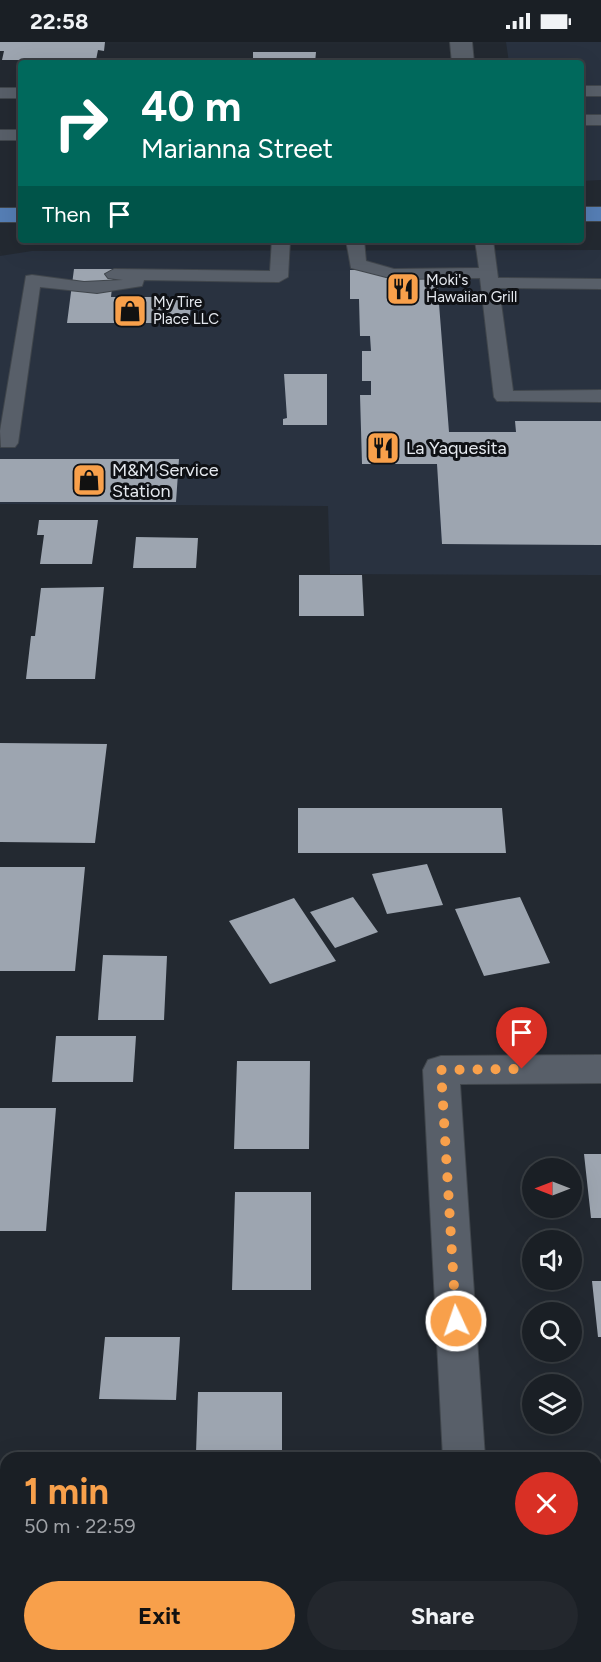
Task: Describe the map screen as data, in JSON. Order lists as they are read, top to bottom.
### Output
{
  "places": {
    "restaurant": ["Moki's Hawaiian Grill", "La Yaquesita"],
    "shop": ["My Tire Place LLC", "M&M Service Station"]
  },
  "north": "left",
  "page": {
    "status": "22:58",
    "turn": ["40 m", "Marianna Street"],
    "then": "Then",
    "heading": ["1 min", "50 m · 22:59"],
    "buttons": ["Exit", "Share"]
  }
}
